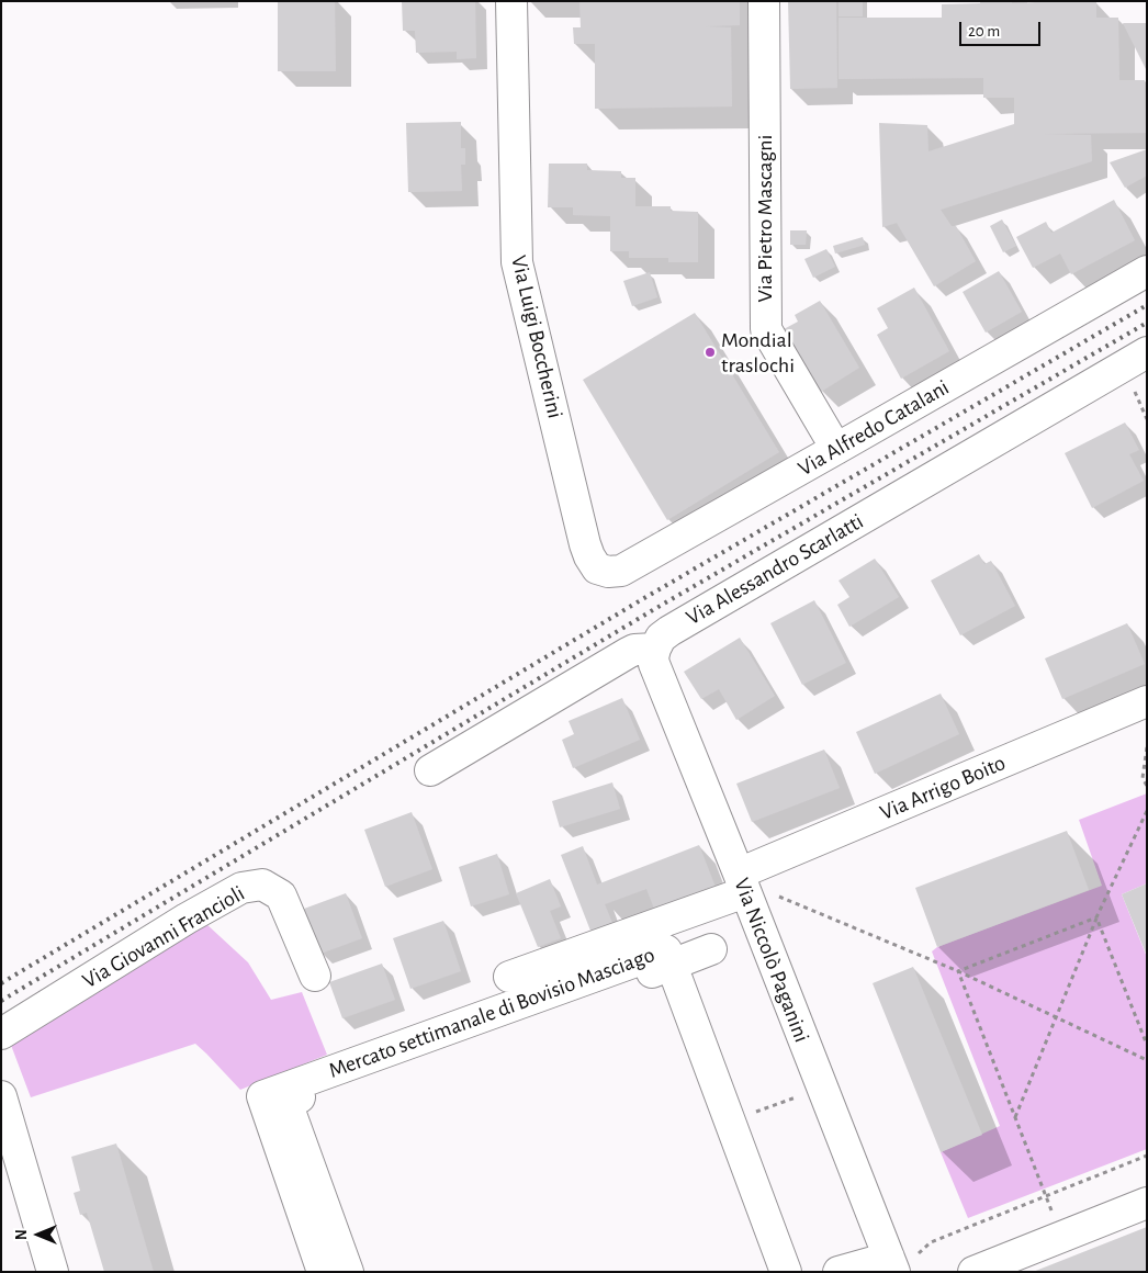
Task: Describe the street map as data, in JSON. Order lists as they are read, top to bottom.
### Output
{
  "streets": {
    "street": [
      "Via Pietro Mascagni",
      "Via Luigi Boccherini",
      "Via Alfredo Catalani",
      "Via Alessandro Scarlatti",
      "Via Arrigo Boito",
      "Via Giovanni Francioli",
      "Via Niccolò Paganini",
      "Mercato settimanale di Bovisio Masciago"
    ]
  },
  "crossings": [
    ["Via Pietro Mascagni", "Via Alfredo Catalani"],
    ["Via Luigi Boccherini", "Via Alfredo Catalani"],
    ["Via Alessandro Scarlatti", "Via Niccolò Paganini"],
    ["Via Arrigo Boito", "Via Niccolò Paganini"]
  ],
  "places": ["Mondial traslochi"],
  "scale_bar": "20 m",
  "north": "left"
}
